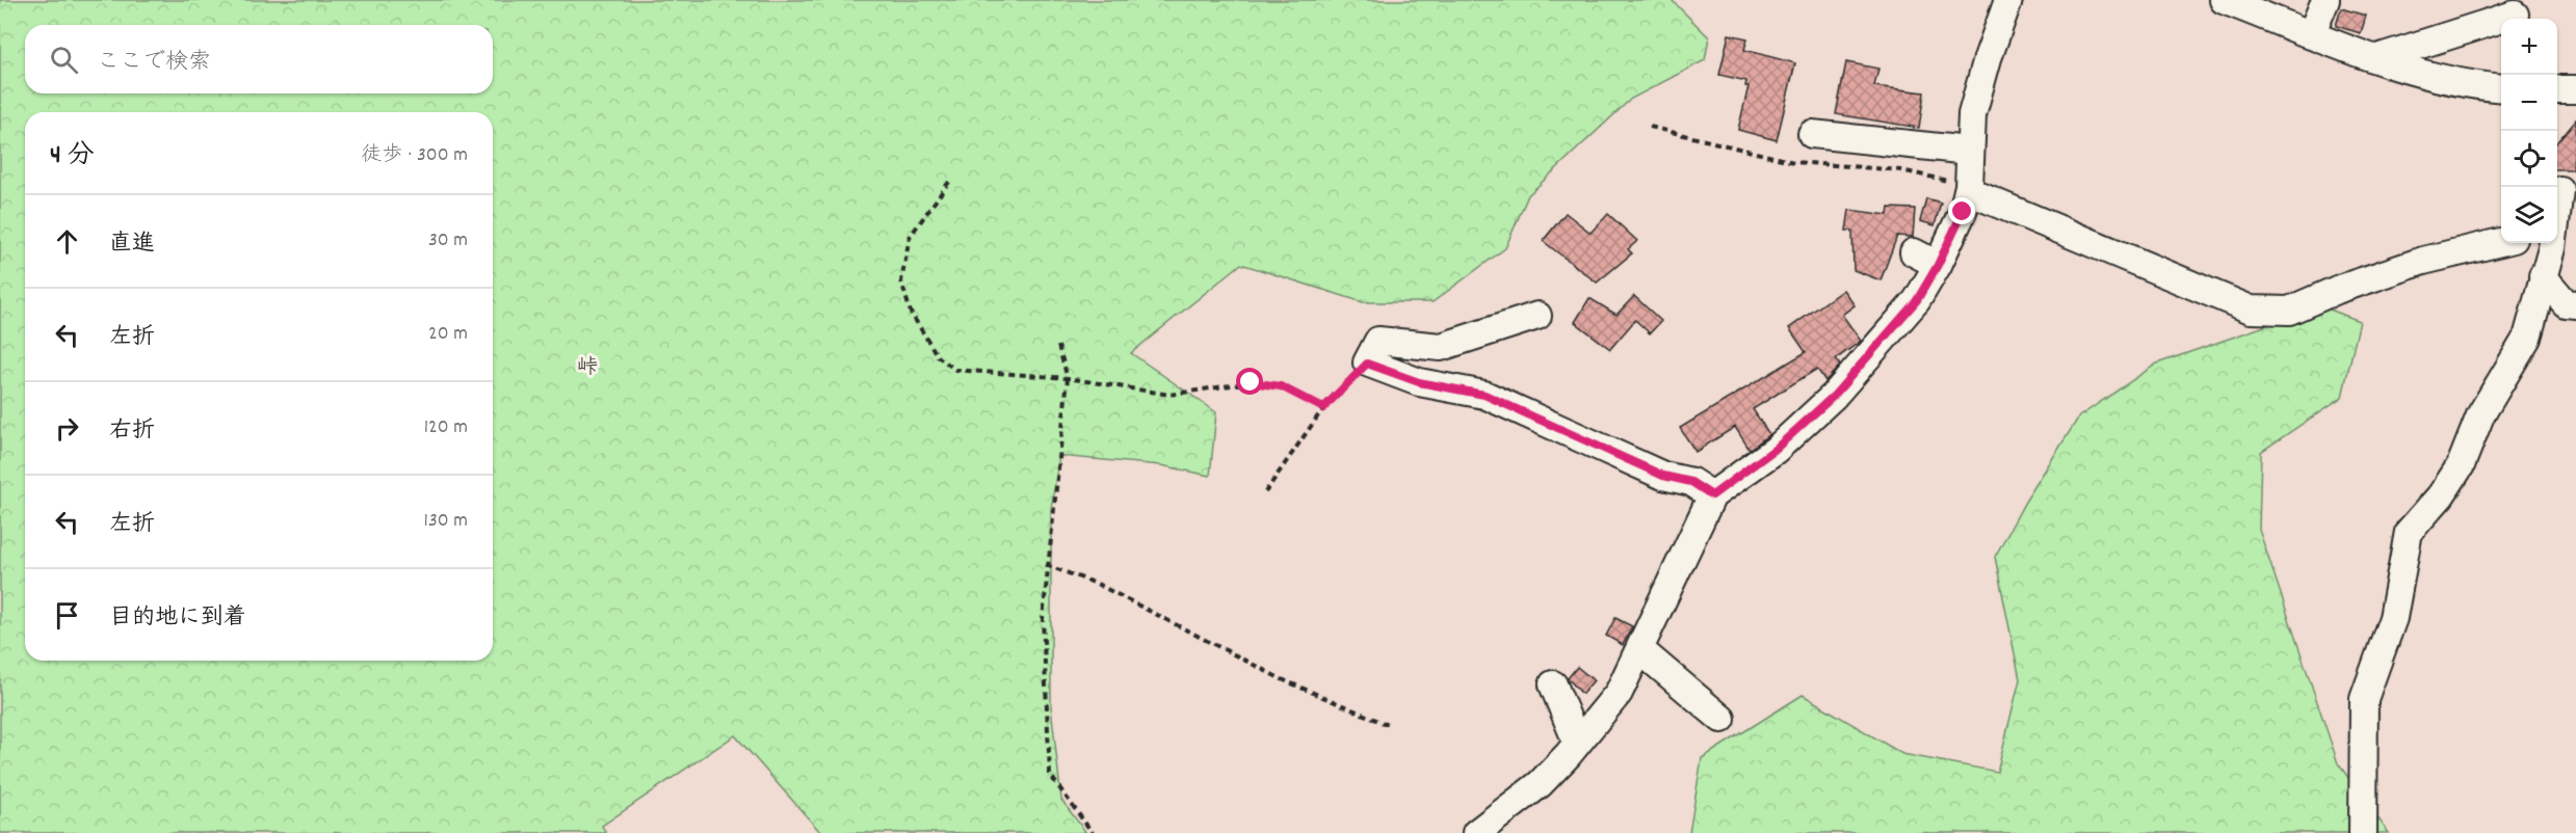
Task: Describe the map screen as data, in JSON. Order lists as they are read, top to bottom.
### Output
{
  "districts": ["峠"],
  "page": {
    "map_buttons": ["+", "−"],
    "search": "ここで検索",
    "heading": ["4 分", "徒歩 · 300 m"],
    "list": [
      ["直進", "30 m"],
      ["左折", "20 m"],
      ["右折", "120 m"],
      ["左折", "130 m"],
      "目的地に到着"
    ]
  }
}
